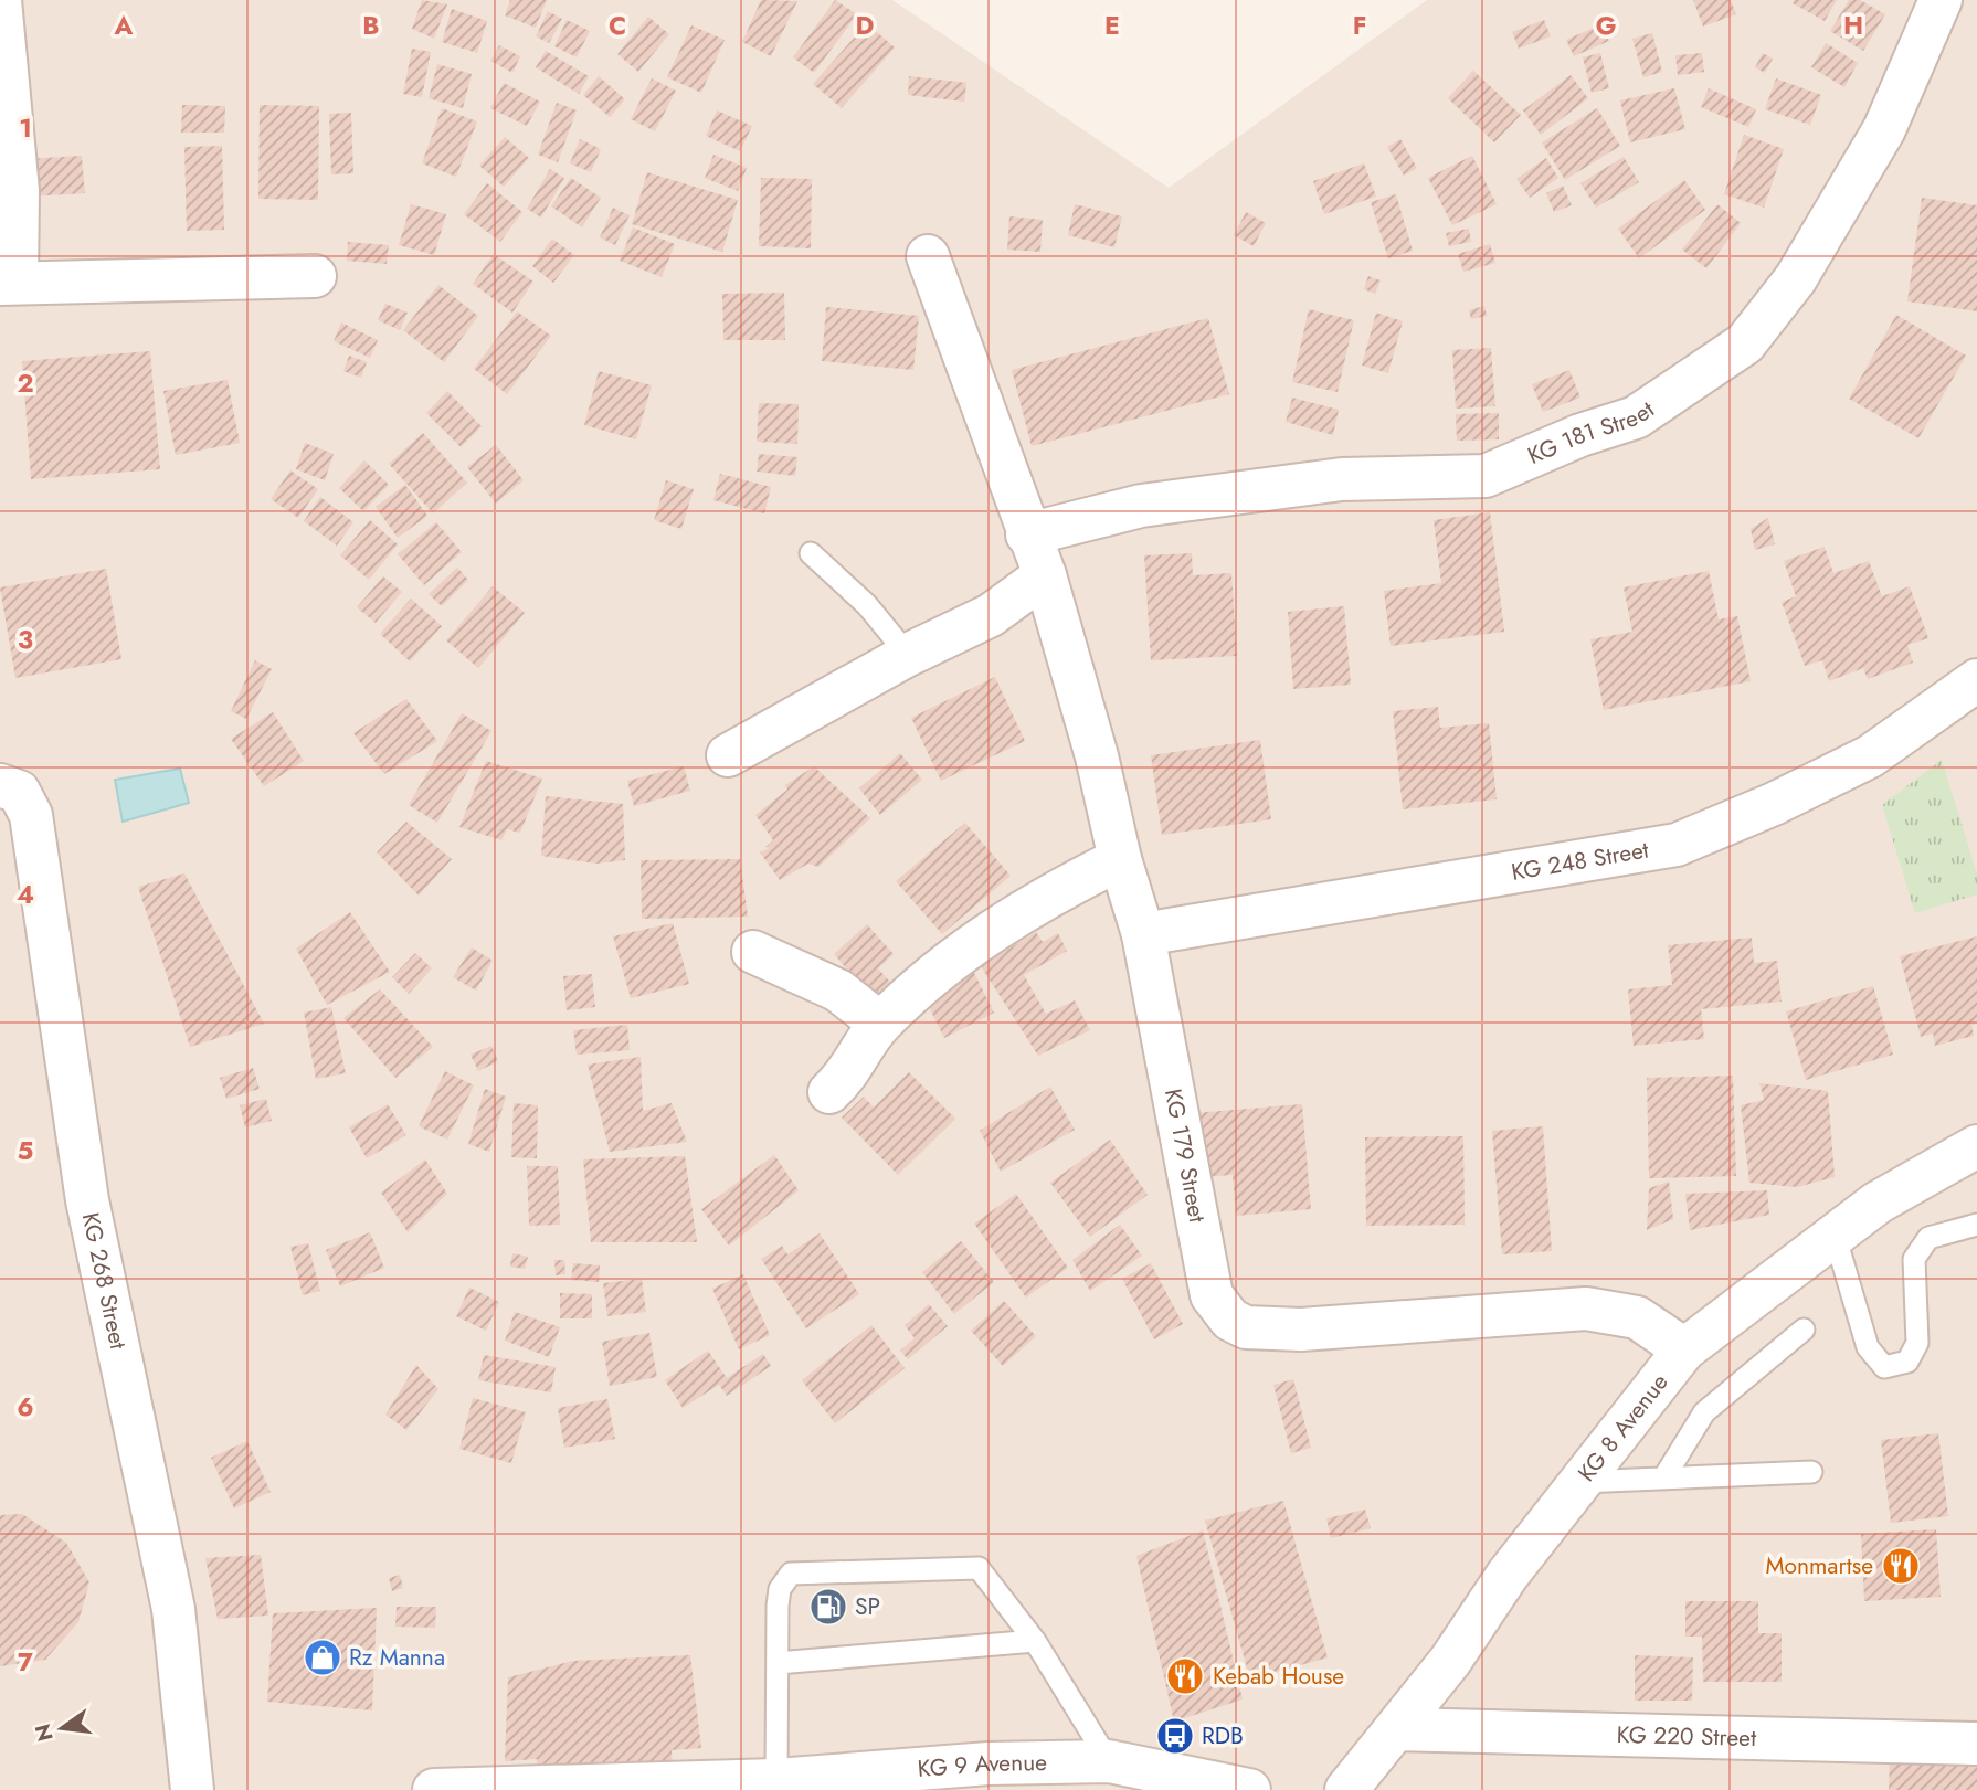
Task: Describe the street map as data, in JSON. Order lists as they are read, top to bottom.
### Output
{
  "streets": {
    "street": [
      "KG 181 Street",
      "KG 248 Street",
      "KG 179 Street",
      "KG 268 Street",
      "KG 8 Avenue",
      "KG 220 Street",
      "KG 9 Avenue"
    ]
  },
  "crossings": [
    ["KG 181 Street", "KG 179 Street"],
    ["KG 248 Street", "KG 179 Street"],
    ["KG 179 Street", "KG 8 Avenue"],
    ["KG 8 Avenue", "KG 220 Street"]
  ],
  "places": {
    "restaurant": ["Monmartse", "Kebab House"],
    "fuel station": ["SP"],
    "shop": ["Rz Manna"],
    "bus stop": ["RDB"]
  },
  "north": "left",
  "grid": {
    "columns": [
      "A",
      "B",
      "C",
      "D",
      "E",
      "F",
      "G",
      "H"
    ],
    "rows": [
      "1",
      "2",
      "3",
      "4",
      "5",
      "6",
      "7"
    ]
  }
}
